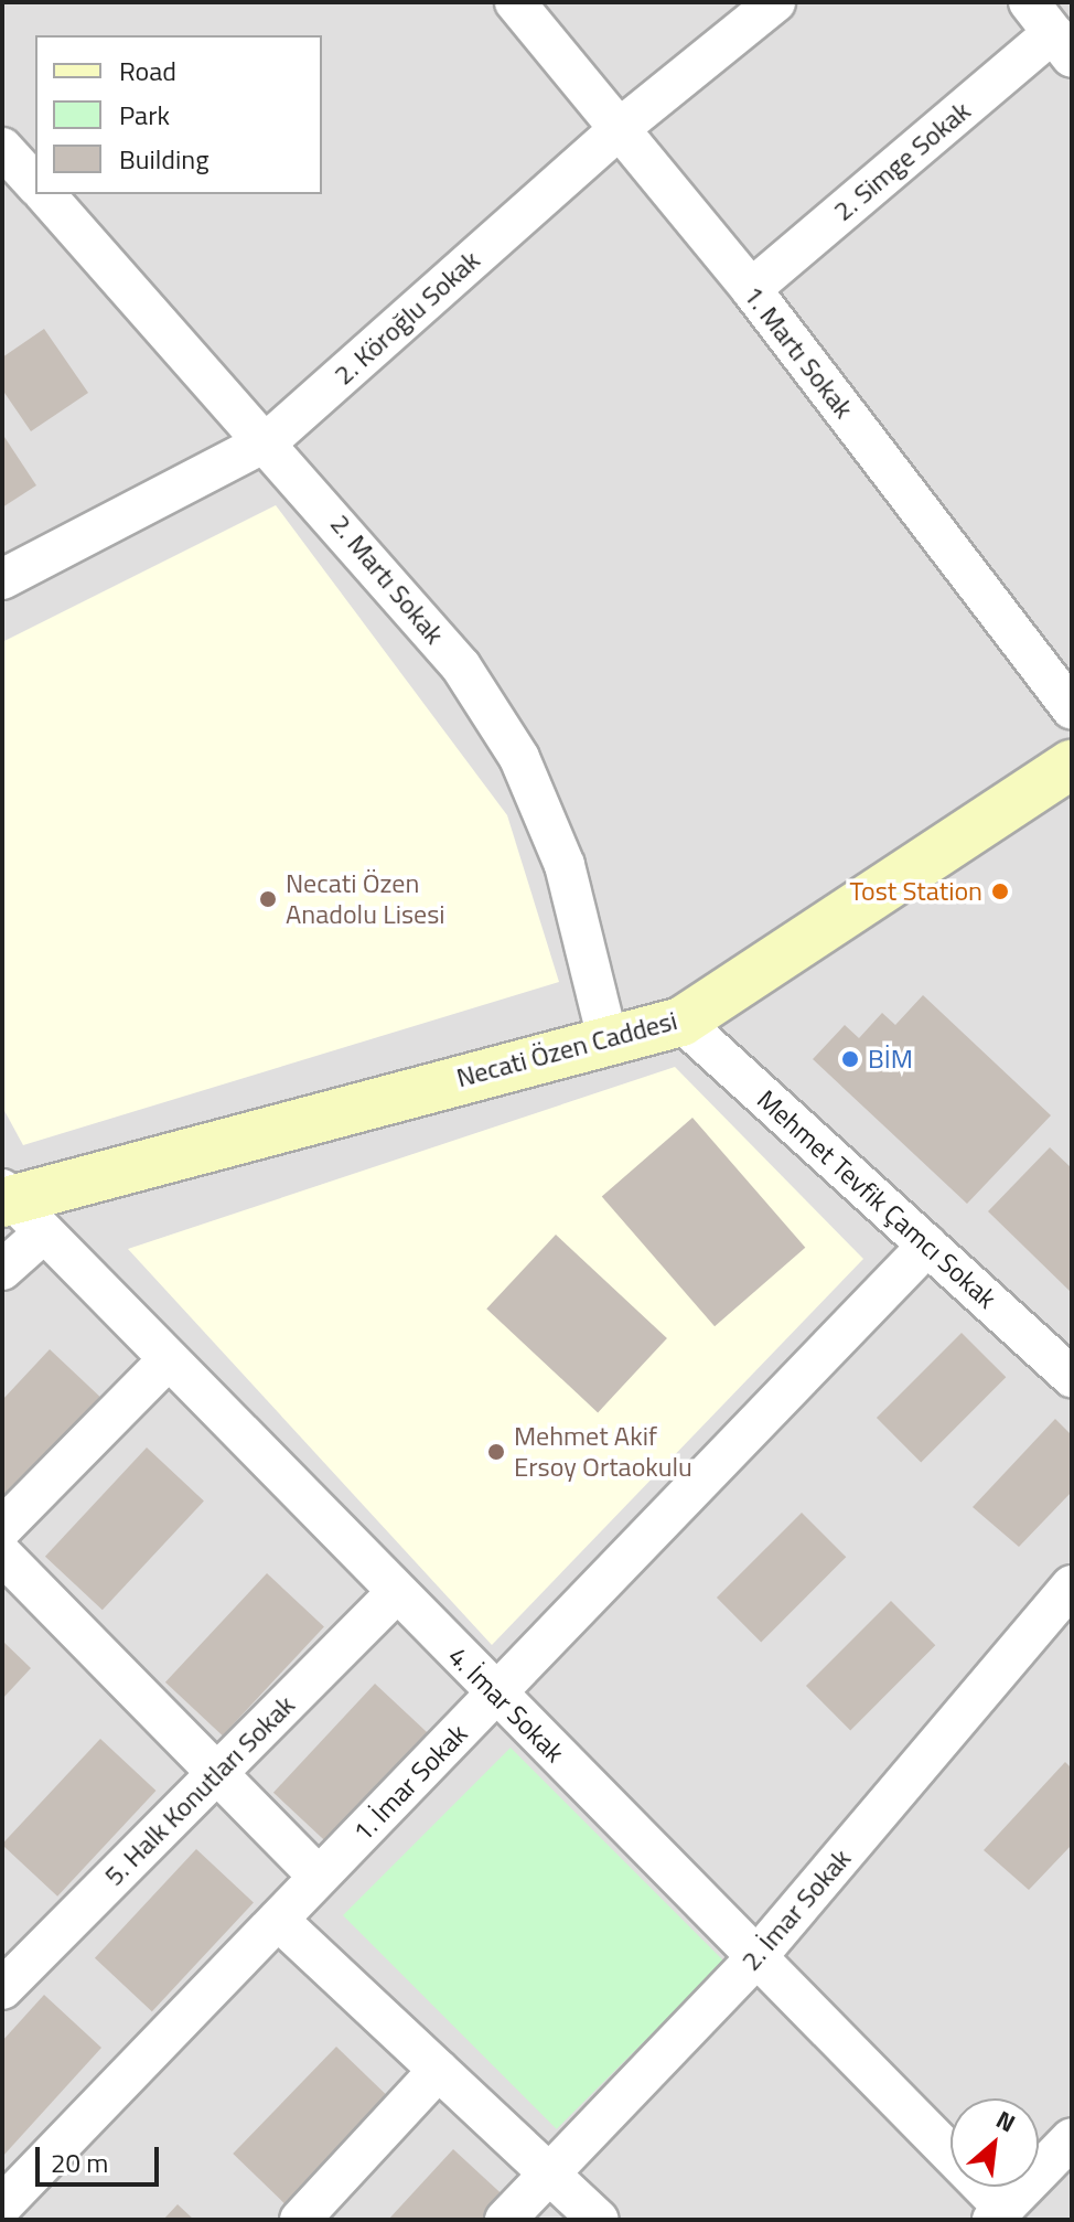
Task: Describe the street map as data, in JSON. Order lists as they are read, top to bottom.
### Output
{
  "streets": {
    "street": [
      "2. Simge Sokak",
      "2. Köroğlu Sokak",
      "1. Martı Sokak",
      "2. Martı Sokak",
      "Necati Özen Caddesi",
      "Mehmet Tevfik Çamcı Sokak",
      "4. İmar Sokak",
      "1. İmar Sokak",
      "5. Halk Konutları Sokak",
      "2. İmar Sokak"
    ]
  },
  "crossings": [
    ["2. Simge Sokak", "1. Martı Sokak"],
    ["2. Köroğlu Sokak", "1. Martı Sokak"],
    ["2. Köroğlu Sokak", "2. Martı Sokak"],
    ["2. Martı Sokak", "Necati Özen Caddesi"],
    ["Necati Özen Caddesi", "Mehmet Tevfik Çamcı Sokak"],
    ["Necati Özen Caddesi", "4. İmar Sokak"],
    ["Mehmet Tevfik Çamcı Sokak", "1. İmar Sokak"],
    ["4. İmar Sokak", "1. İmar Sokak"],
    ["4. İmar Sokak", "5. Halk Konutları Sokak"],
    ["4. İmar Sokak", "2. İmar Sokak"]
  ],
  "places": [
    "Tost Station",
    "Necati Özen Anadolu Lisesi",
    "BİM",
    "Mehmet Akif Ersoy Ortaokulu"
  ],
  "legend": ["Road", "Park", "Building"],
  "scale_bar": "20 m",
  "north": "top right"
}
